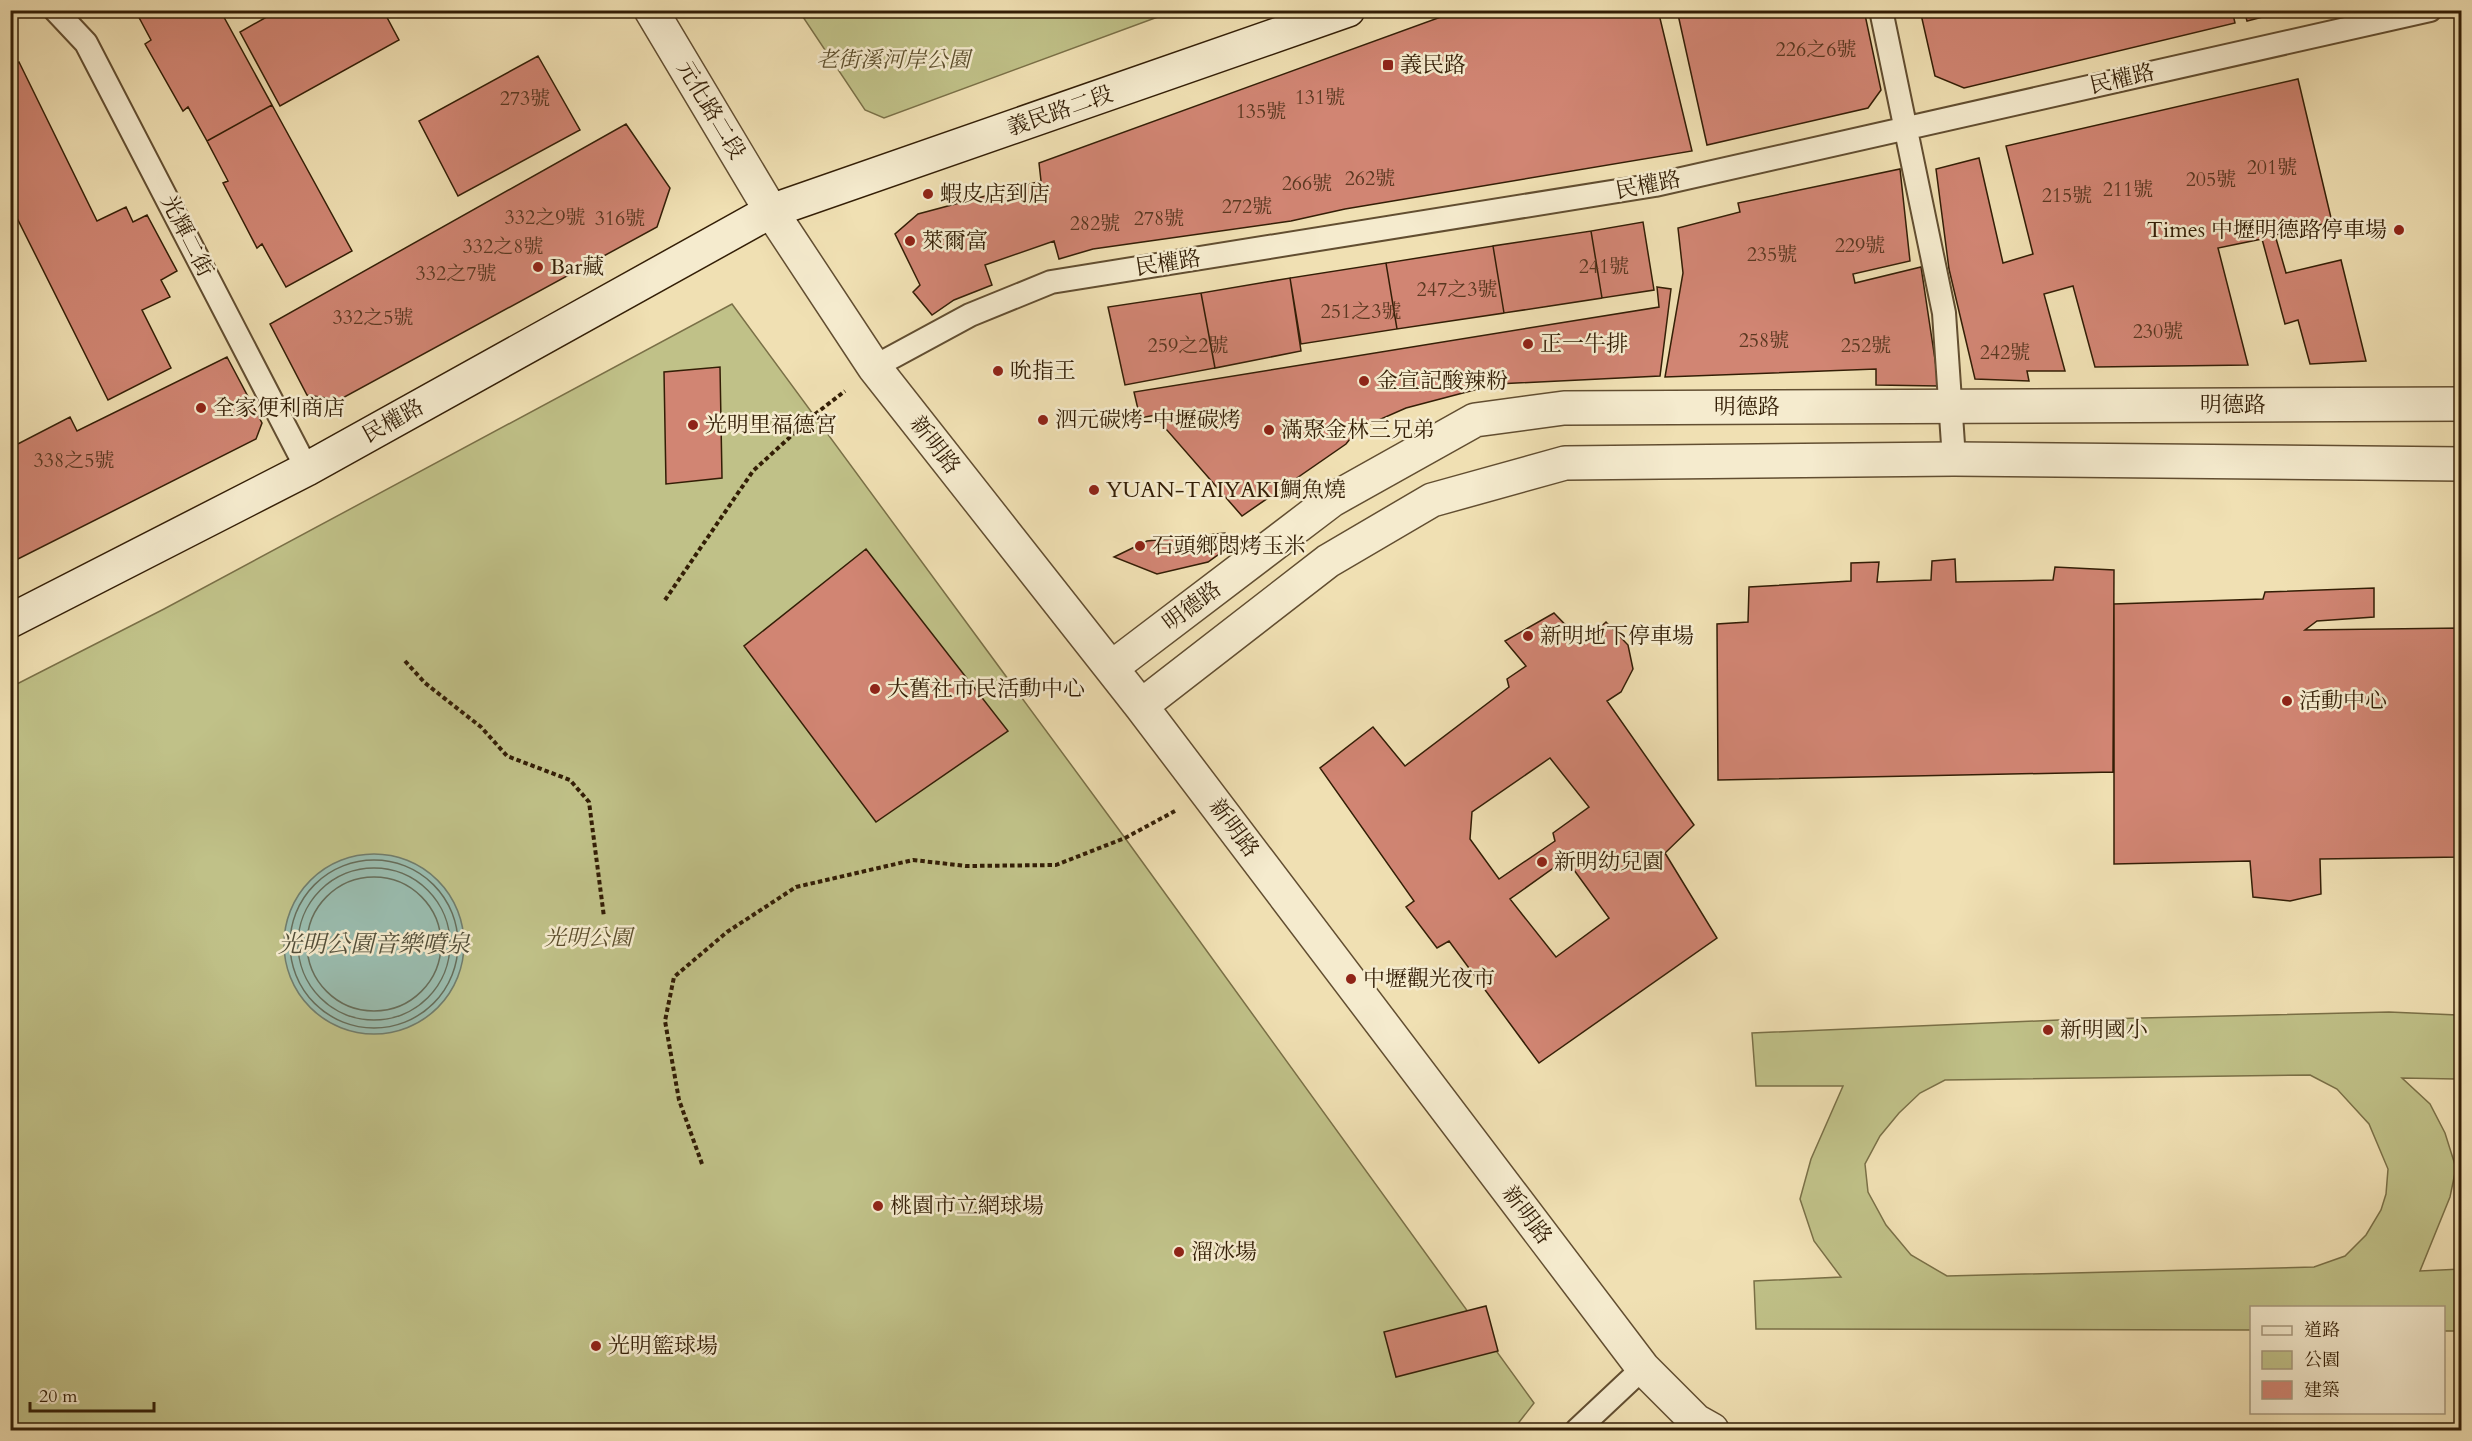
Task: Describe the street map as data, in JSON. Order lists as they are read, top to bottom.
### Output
{
  "streets": {
    "street": [
      "民權路",
      "元化路二段",
      "義民路二段",
      "明德路",
      "新明路"
    ],
    "lane": ["光輝二街"]
  },
  "crossings": [
    ["民權路", "元化路二段"],
    ["民權路", "義民路二段"],
    ["民權路", "光輝二街"],
    ["民權路", "新明路"],
    ["元化路二段", "義民路二段"],
    ["元化路二段", "新明路"],
    ["義民路二段", "新明路"],
    ["明德路", "新明路"]
  ],
  "water": ["光明公園音樂噴泉"],
  "parks": ["老街溪河岸公園", "光明公園"],
  "places": {
    "transit": ["義民路"],
    "other": [
      "蝦皮店到店",
      "Times 中壢明德路停車場",
      "萊爾富",
      "Bar藏",
      "正一牛排",
      "吮指王",
      "金宣記酸辣粉",
      "全家便利商店",
      "泗元碳烤-中壢碳烤",
      "光明里福德宮",
      "滿聚金林三兄弟",
      "YUAN-TAIYAKI鯛魚燒",
      "石頭鄉悶烤玉米",
      "新明地下停車場",
      "大舊社市民活動中心",
      "活動中心",
      "新明幼兒園",
      "中壢觀光夜市",
      "新明國小",
      "桃園市立網球場",
      "溜冰場",
      "光明籃球場"
    ]
  },
  "house_numbers": [
    "226之6號",
    "131號",
    "273號",
    "135號",
    "201號",
    "262號",
    "205號",
    "266號",
    "211號",
    "215號",
    "272號",
    "332之9號",
    "316號",
    "278號",
    "282號",
    "229號",
    "332之8號",
    "235號",
    "241號",
    "332之7號",
    "247之3號",
    "251之3號",
    "332之5號",
    "230號",
    "258號",
    "259之2號",
    "252號",
    "242號",
    "338之5號"
  ],
  "legend": ["道路", "公園", "建築"],
  "scale_bar": "20 m"
}
